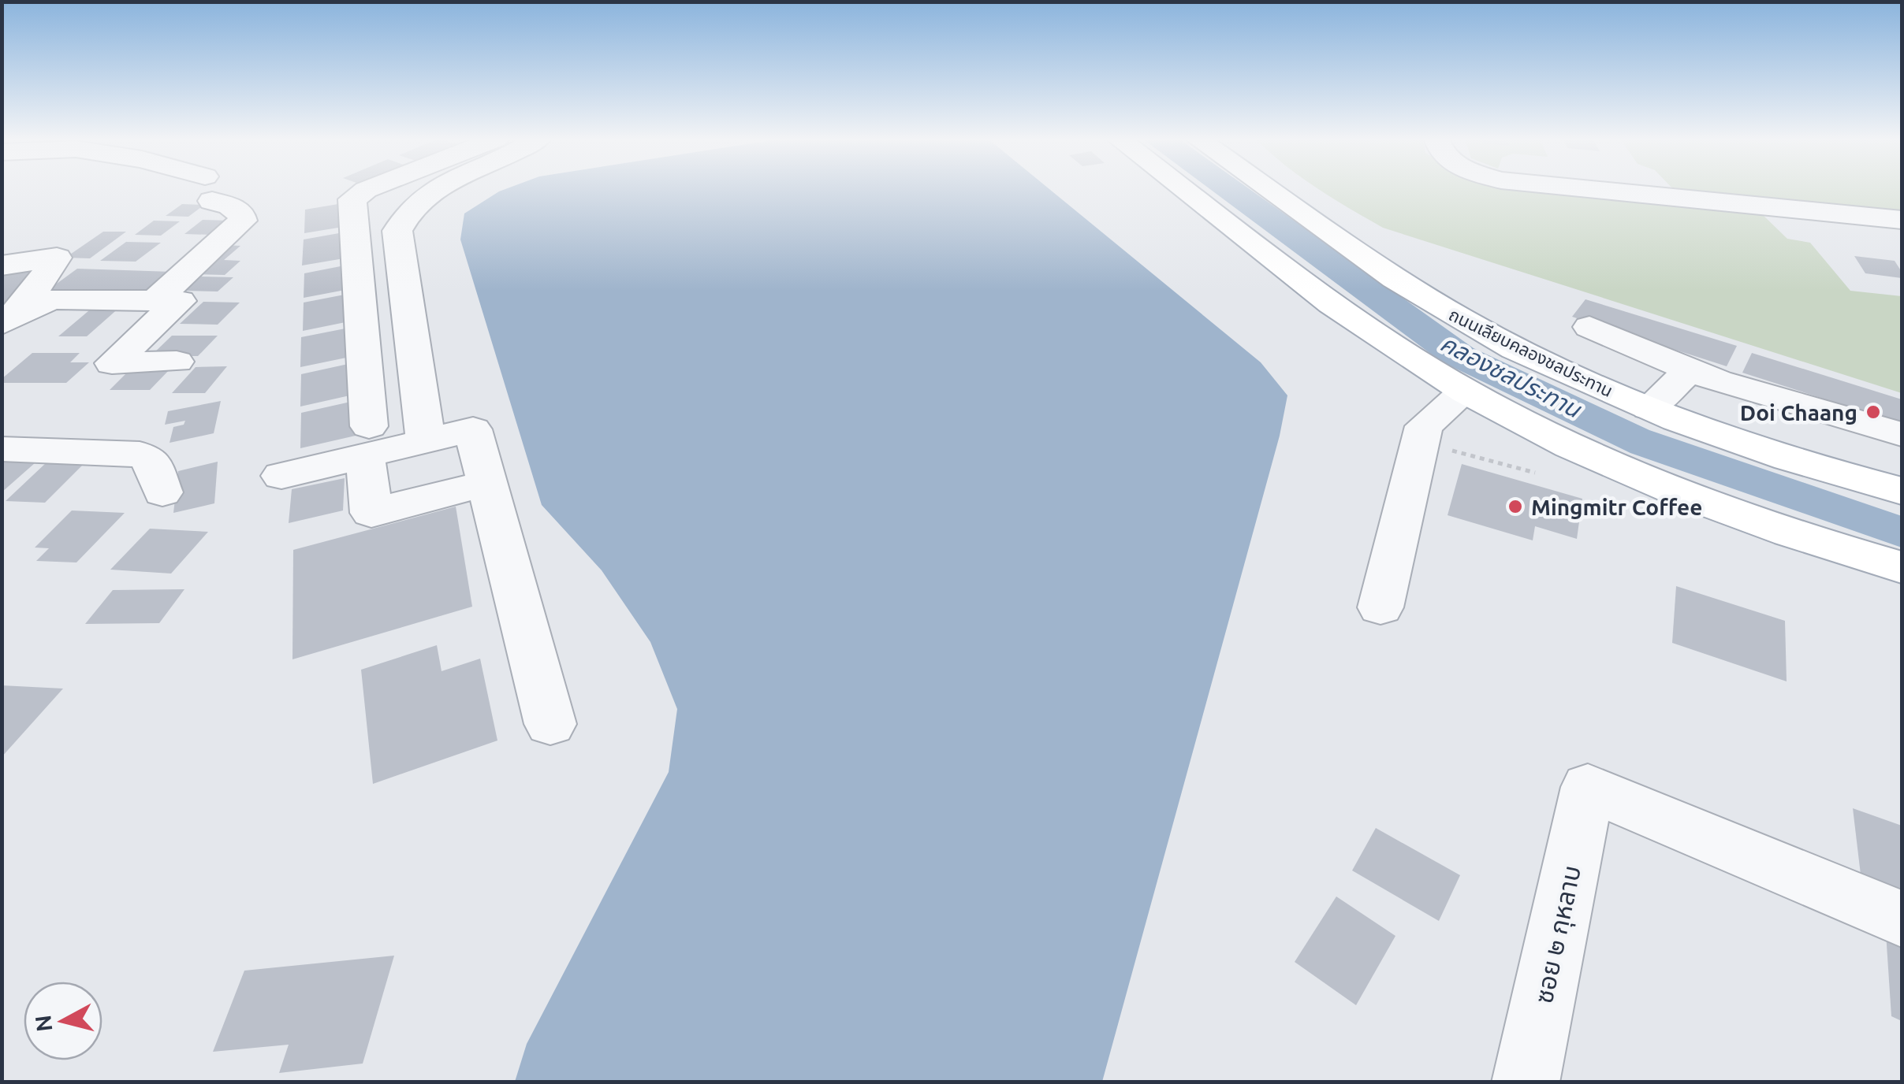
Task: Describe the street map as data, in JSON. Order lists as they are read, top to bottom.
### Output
{
  "streets": {
    "main road": ["ถนนเลียบคลองชลประทาน"],
    "street": ["ซอย ๒ กุหลาบ"]
  },
  "water": ["คลองชลประทาน"],
  "places": ["Doi Chaang", "Mingmitr Coffee"],
  "north": "left"
}
